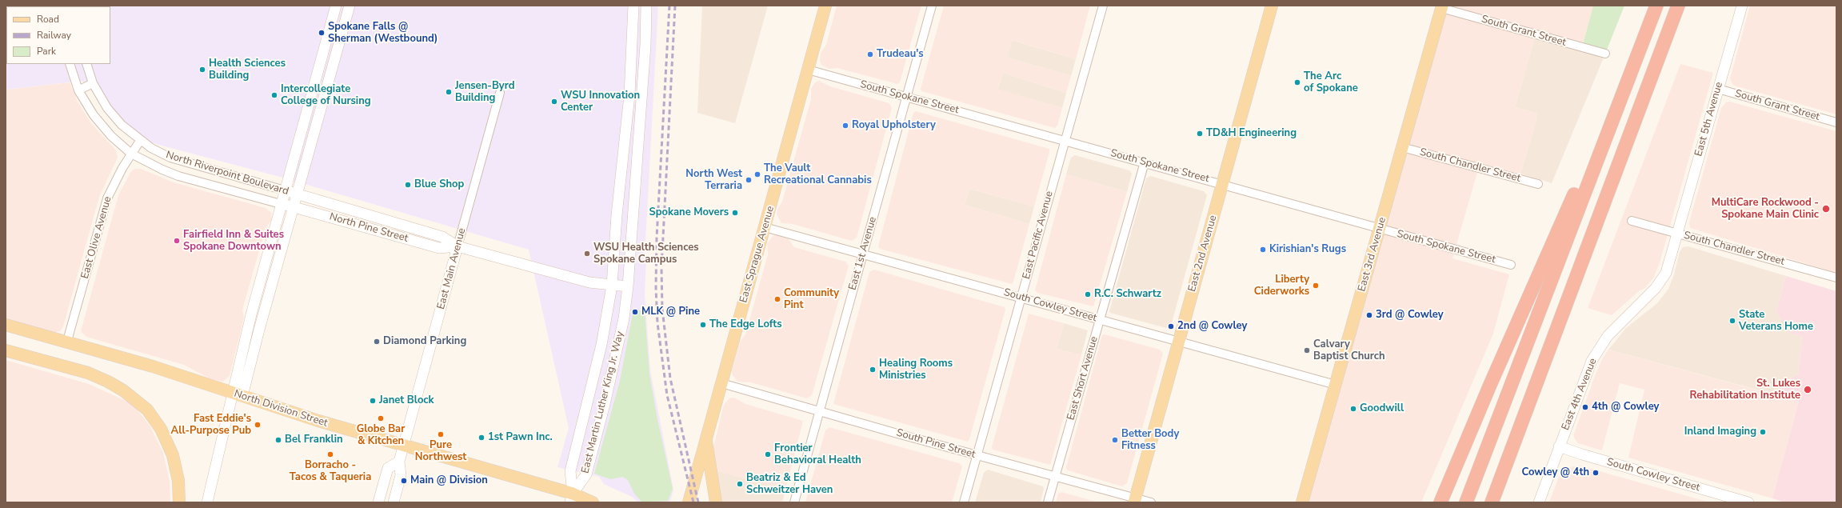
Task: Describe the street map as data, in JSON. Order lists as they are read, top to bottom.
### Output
{
  "streets": {
    "main road": [
      "East 2nd Avenue",
      "East Sprague Avenue",
      "East 3rd Avenue",
      "North Division Street"
    ],
    "street": [
      "South Grant Street",
      "South Spokane Street",
      "East 5th Avenue",
      "South Chandler Street",
      "North Riverpoint Boulevard",
      "North Pine Street",
      "East Pacific Avenue",
      "East Olive Avenue",
      "East 1st Avenue",
      "East Main Avenue",
      "South Cowley Street",
      "East Short Avenue",
      "East 4th Avenue",
      "East Martin Luther King Jr. Way",
      "South Pine Street"
    ]
  },
  "crossings": [
    ["South Grant Street", "East 5th Avenue"],
    ["South Grant Street", "East 3rd Avenue"],
    ["South Spokane Street", "East Pacific Avenue"],
    ["South Spokane Street", "East 1st Avenue"],
    ["South Spokane Street", "East 2nd Avenue"],
    ["South Spokane Street", "East Sprague Avenue"],
    ["South Spokane Street", "East 3rd Avenue"],
    ["South Spokane Street", "East Short Avenue"],
    ["East 5th Avenue", "South Chandler Street"],
    ["East 5th Avenue", "East 4th Avenue"],
    ["South Chandler Street", "East 3rd Avenue"],
    ["South Chandler Street", "East 4th Avenue"],
    ["North Riverpoint Boulevard", "North Pine Street"],
    ["North Riverpoint Boulevard", "East Olive Avenue"],
    ["North Pine Street", "East Main Avenue"],
    ["North Pine Street", "East Martin Luther King Jr. Way"],
    ["East Pacific Avenue", "South Cowley Street"],
    ["East Pacific Avenue", "South Pine Street"],
    ["East Olive Avenue", "North Division Street"],
    ["East 1st Avenue", "South Cowley Street"],
    ["East 1st Avenue", "South Pine Street"],
    ["East 2nd Avenue", "South Cowley Street"],
    ["East 2nd Avenue", "South Pine Street"],
    ["East Sprague Avenue", "South Cowley Street"],
    ["East Sprague Avenue", "South Pine Street"],
    ["East 3rd Avenue", "South Cowley Street"],
    ["East Main Avenue", "North Division Street"],
    ["South Cowley Street", "East Short Avenue"],
    ["South Cowley Street", "East 4th Avenue"],
    ["East Short Avenue", "South Pine Street"],
    ["East Martin Luther King Jr. Way", "North Division Street"]
  ],
  "places": [
    "Spokane Falls @ Sherman (Westbound)",
    "Trudeau's",
    "Health Sciences Building",
    "The Arc of Spokane",
    "Jensen-Byrd Building",
    "Intercollegiate College of Nursing",
    "WSU Innovation Center",
    "Royal Upholstery",
    "TD&H Engineering",
    "The Vault Recreational Cannabis",
    "North West Terraria",
    "Blue Shop",
    "MultiCare Rockwood - Spokane Main Clinic",
    "Spokane Movers",
    "Fairfield Inn & Suites Spokane Downtown",
    "Kirishian's Rugs",
    "WSU Health Sciences Spokane Campus",
    "Liberty Ciderworks",
    "R.C. Schwartz",
    "Community Pint",
    "MLK @ Pine",
    "3rd @ Cowley",
    "State Veterans Home",
    "The Edge Lofts",
    "2nd @ Cowley",
    "Diamond Parking",
    "Calvary Baptist Church",
    "Healing Rooms Ministries",
    "St. Lukes Rehabilitation Institute",
    "Janet Block",
    "4th @ Cowley",
    "Goodwill",
    "Globe Bar & Kitchen",
    "Fast Eddie's All-Purpose Pub",
    "Inland Imaging",
    "Pure Northwest",
    "1st Pawn Inc.",
    "Bel Franklin",
    "Better Body Fitness",
    "Borracho - Tacos & Taqueria",
    "Frontier Behavioral Health",
    "Cowley @ 4th",
    "Main @ Division",
    "Beatriz & Ed Schweitzer Haven"
  ],
  "legend": ["Road", "Railway", "Park"]
}
